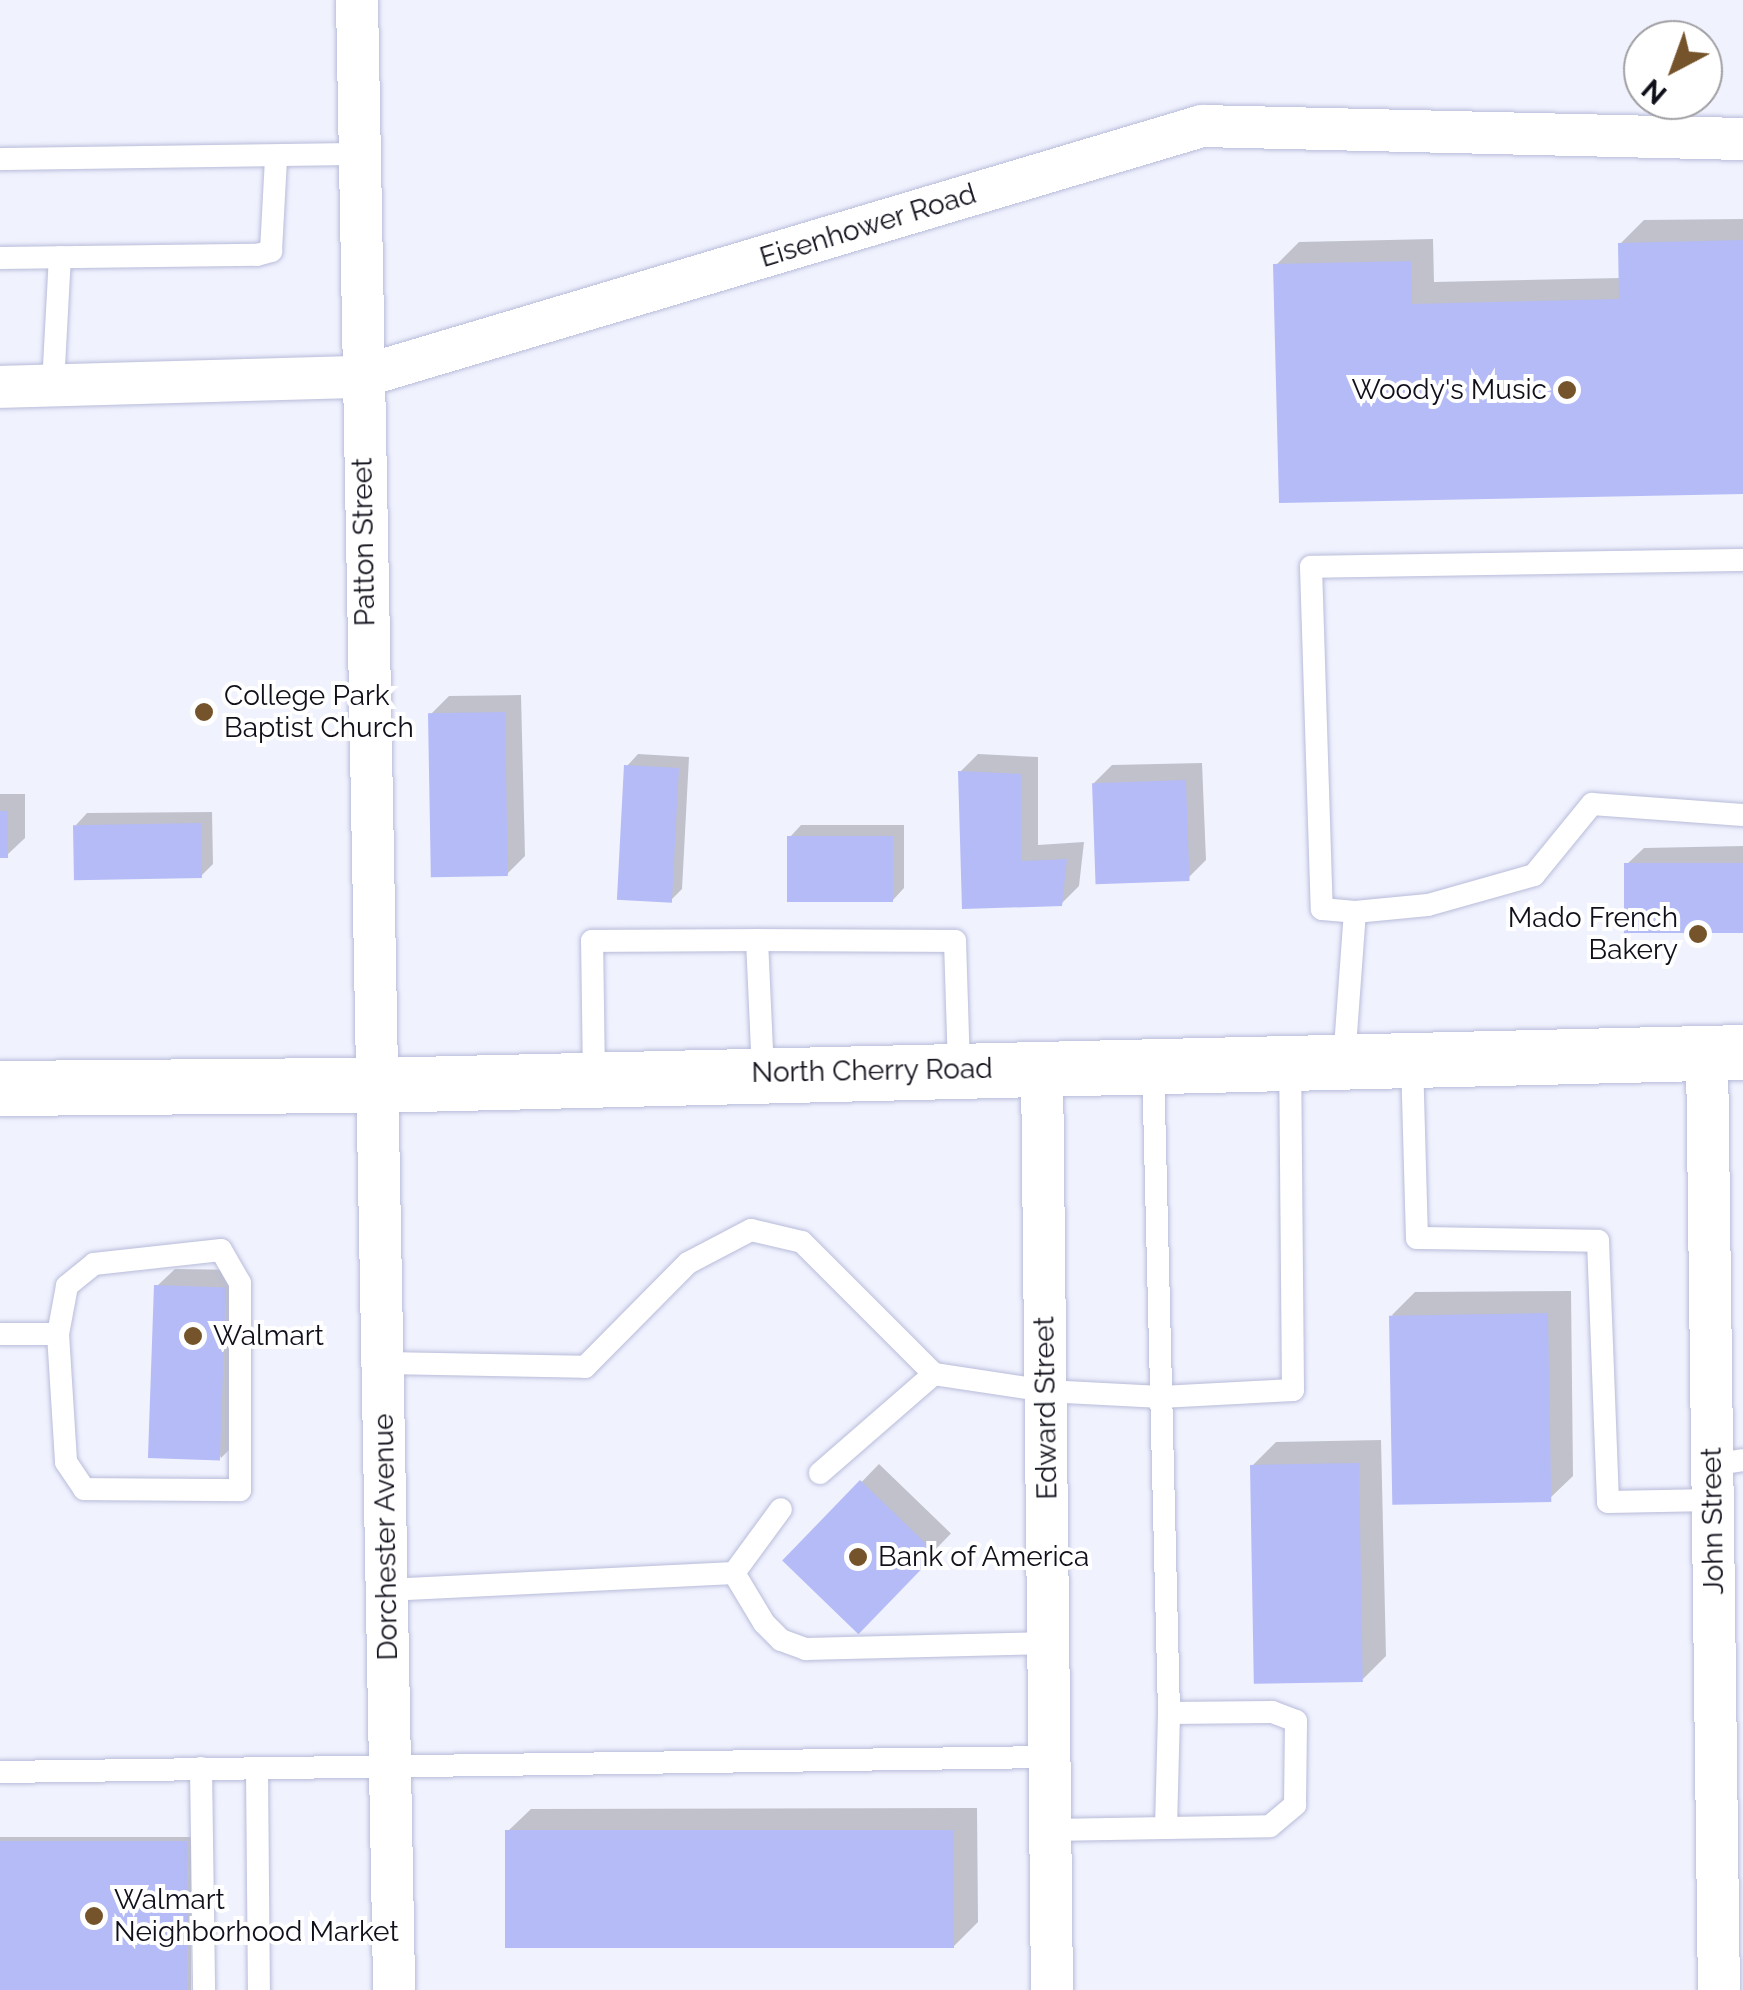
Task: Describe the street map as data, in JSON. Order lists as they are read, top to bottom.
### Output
{
  "streets": {
    "main road": ["North Cherry Road"],
    "street": [
      "Eisenhower Road",
      "Patton Street",
      "Edward Street",
      "John Street",
      "Dorchester Avenue"
    ]
  },
  "crossings": [
    ["Eisenhower Road", "Patton Street"],
    ["Patton Street", "North Cherry Road"],
    ["Patton Street", "Dorchester Avenue"],
    ["North Cherry Road", "Edward Street"],
    ["North Cherry Road", "John Street"],
    ["North Cherry Road", "Dorchester Avenue"]
  ],
  "places": [
    "Woody's Music",
    "College Park Baptist Church",
    "Mado French Bakery",
    "Walmart",
    "Bank of America",
    "Walmart Neighborhood Market"
  ],
  "north": "bottom left"
}
